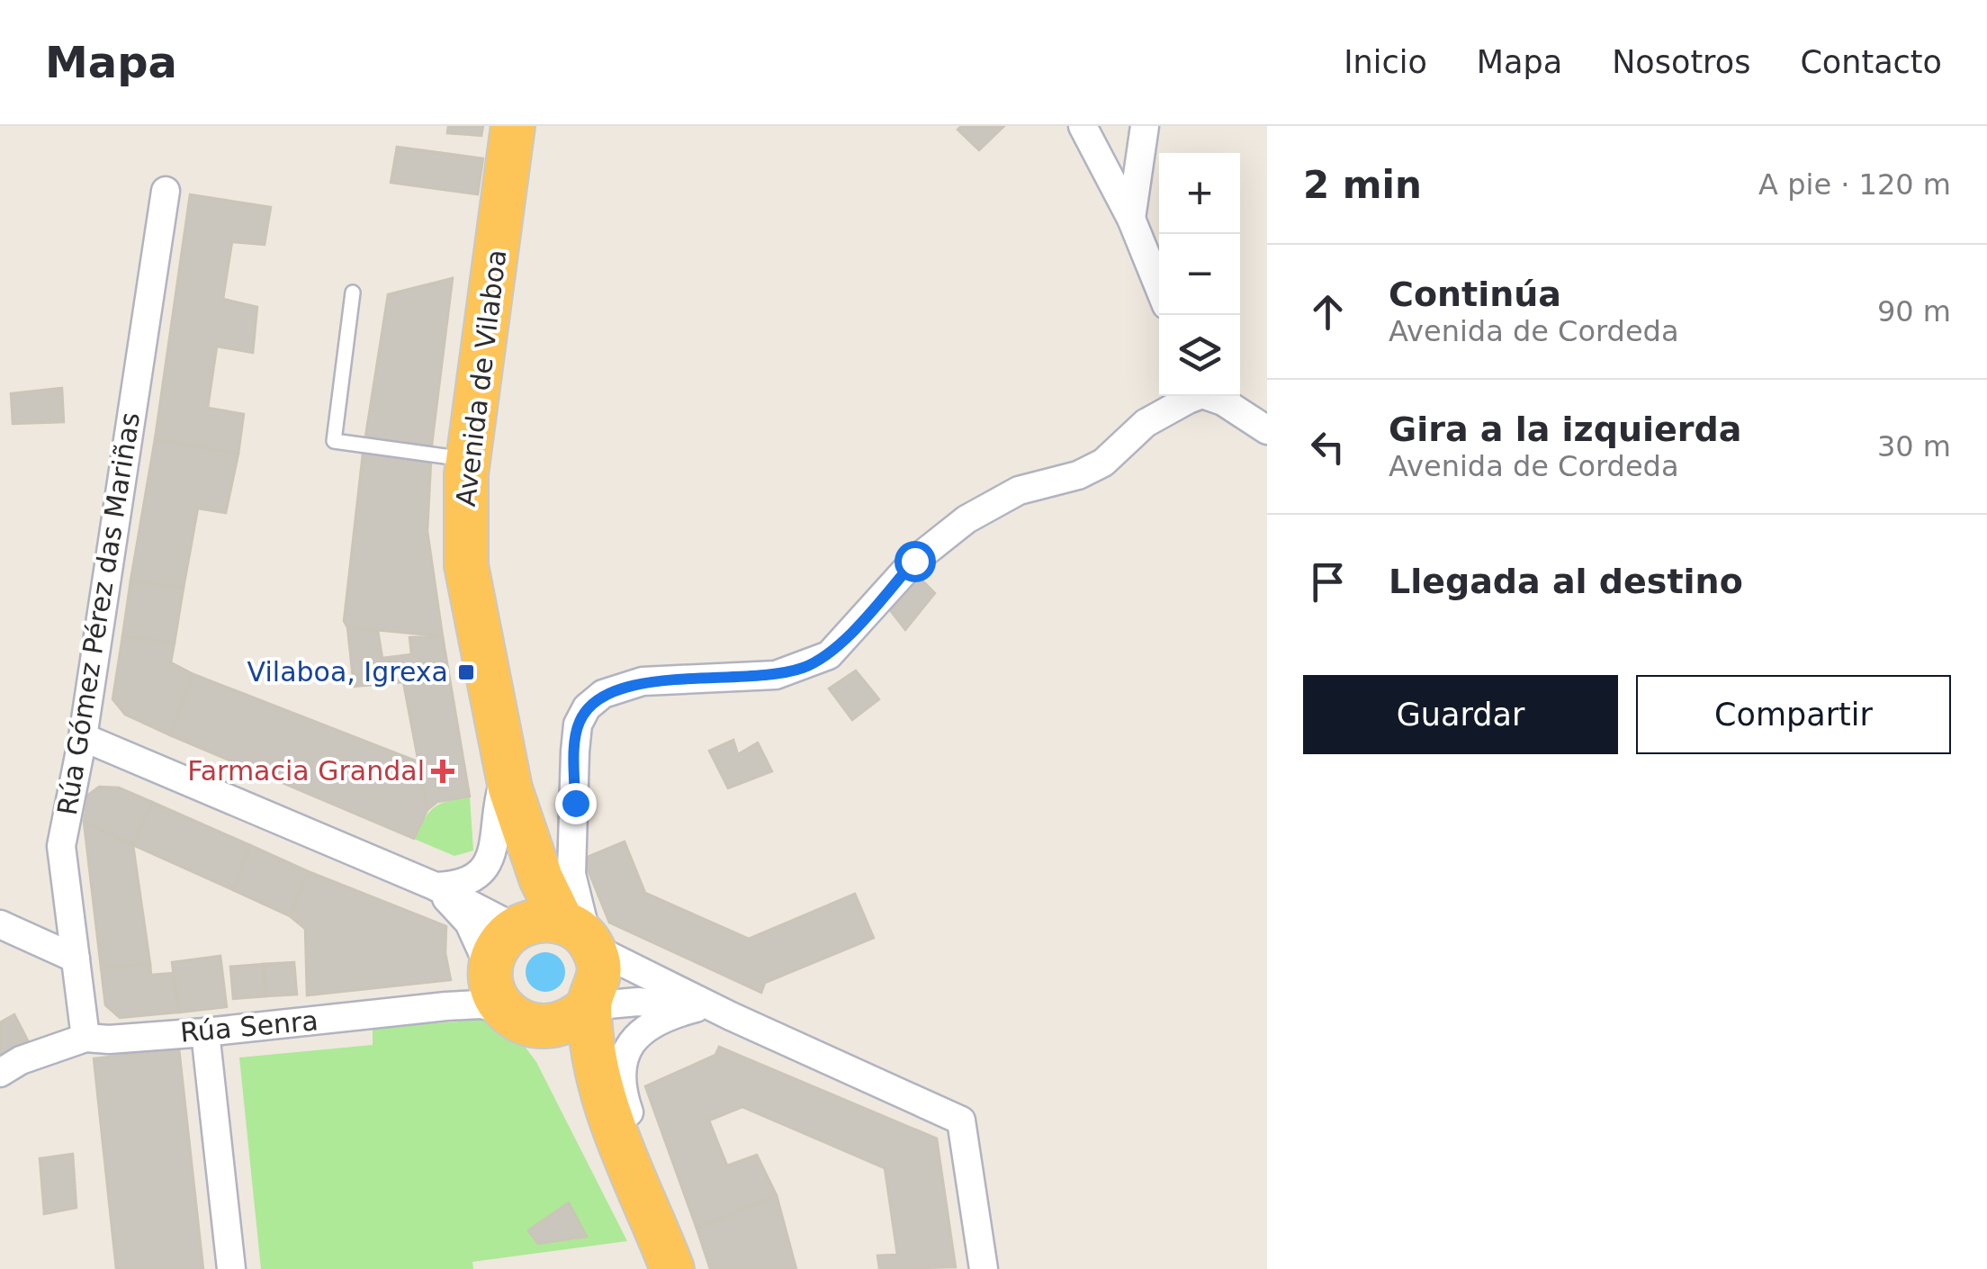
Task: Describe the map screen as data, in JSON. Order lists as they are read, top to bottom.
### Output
{
  "streets": {
    "highway": ["Avenida de Vilaboa"],
    "street": ["Rúa Gómez Pérez das Mariñas", "Rúa Senra"]
  },
  "crossings": [
    ["Avenida de Vilaboa", "Rúa Senra"],
    ["Rúa Gómez Pérez das Mariñas", "Rúa Senra"]
  ],
  "places": {
    "transit": ["Vilaboa, Igrexa"],
    "health": ["Farmacia Grandal"]
  },
  "page": {
    "header": "Mapa",
    "nav": [
      "Inicio",
      "Mapa",
      "Nosotros",
      "Contacto"
    ],
    "heading": ["2 min", "A pie · 120 m"],
    "map_buttons": ["+", "−"],
    "list": [
      ["Continúa", "Avenida de Cordeda", "90 m"],
      ["Gira a la izquierda", "Avenida de Cordeda", "30 m"],
      "Llegada al destino"
    ],
    "buttons": ["Guardar", "Compartir"]
  }
}
